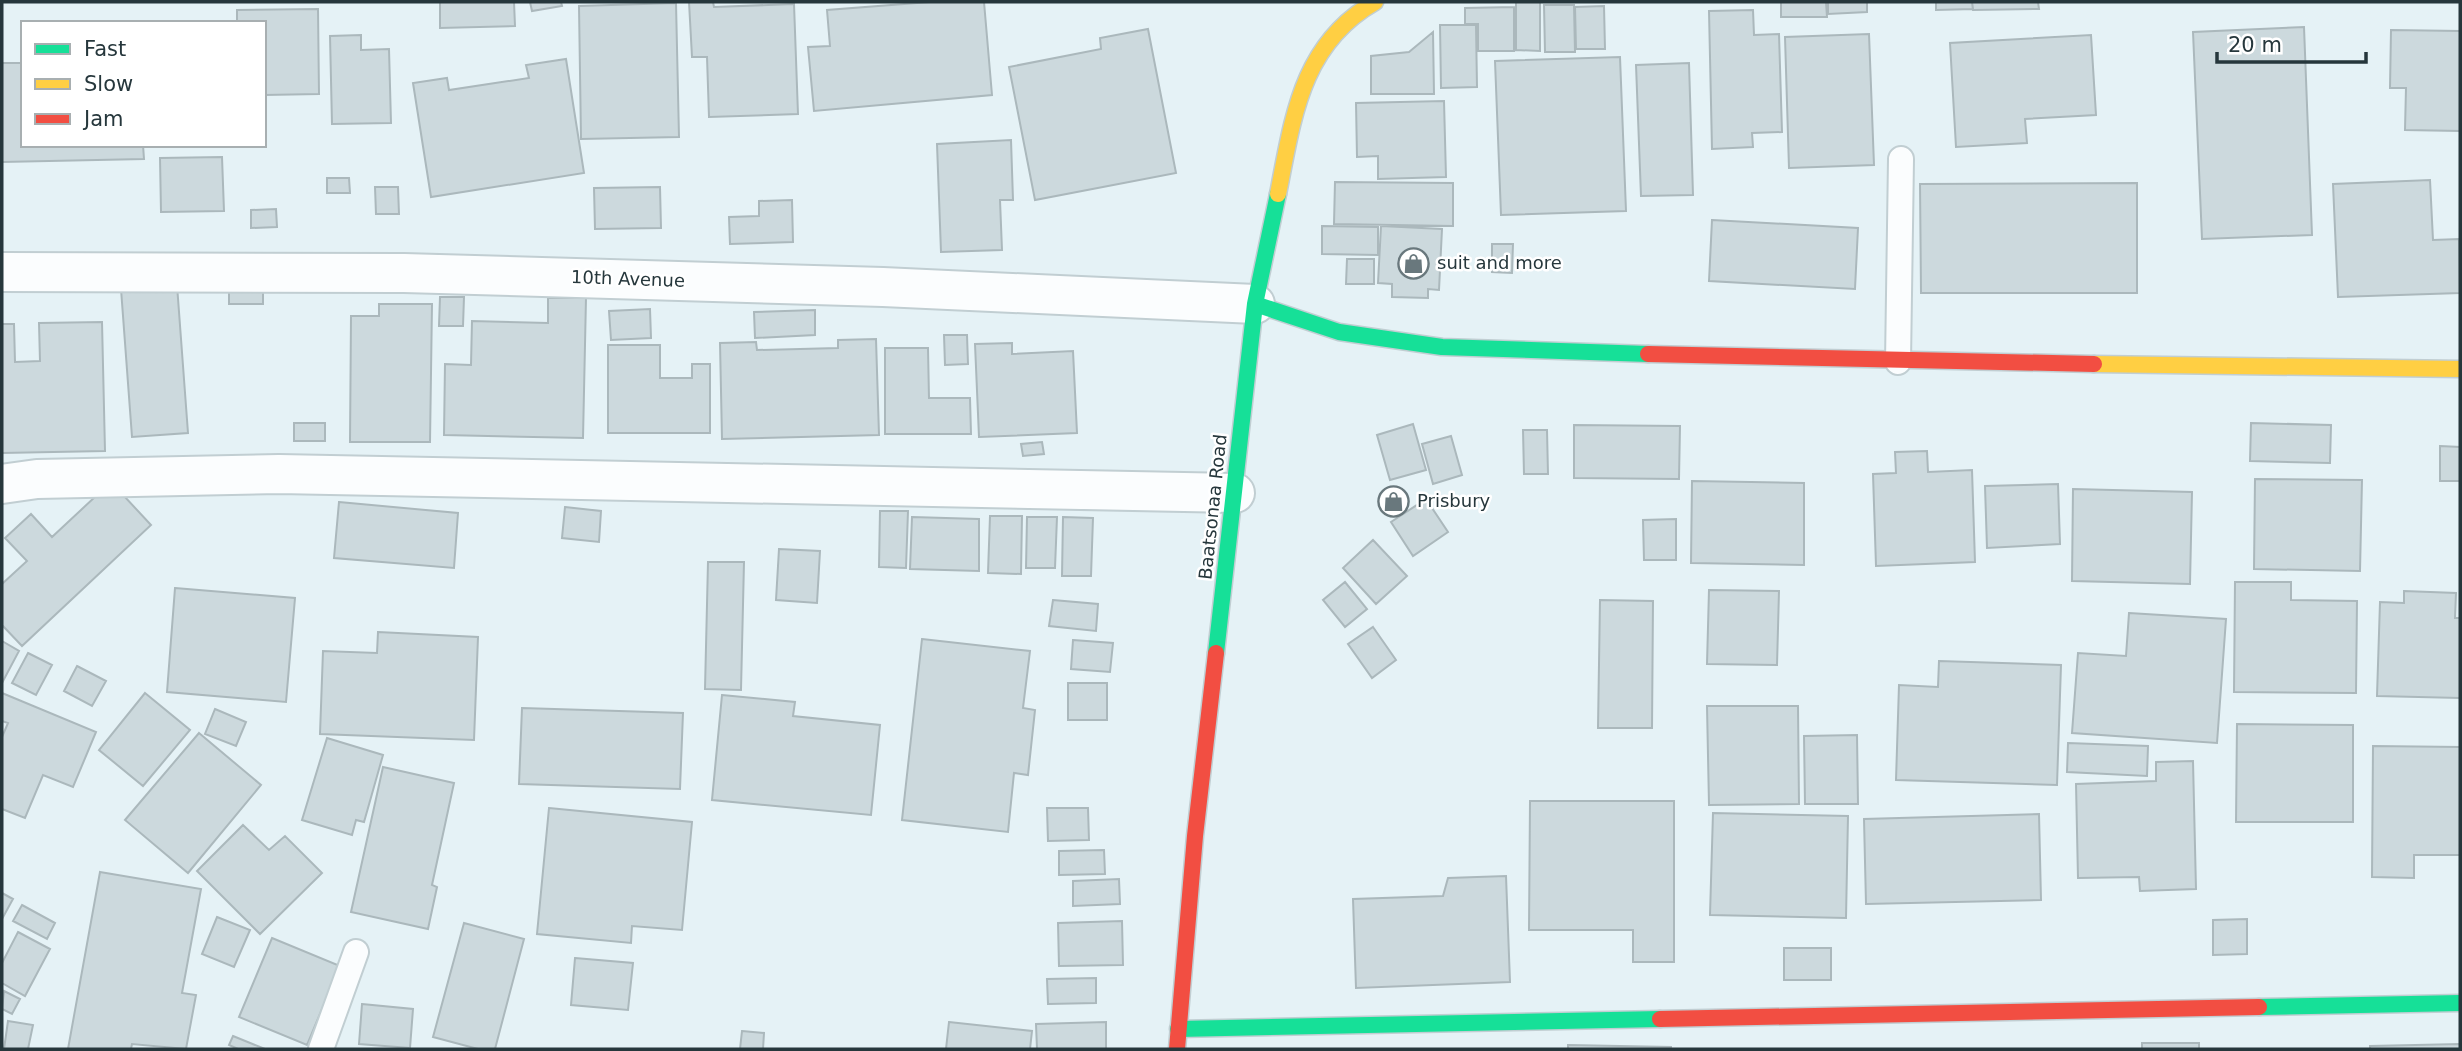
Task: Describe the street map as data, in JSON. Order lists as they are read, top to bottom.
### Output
{
  "streets": {
    "street": ["10th Avenue", "Baatsonaa Road"]
  },
  "crossings": [
    ["10th Avenue", "Baatsonaa Road"]
  ],
  "places": {
    "shop": ["suit and more", "Prisbury"]
  },
  "legend": ["Fast", "Slow", "Jam"],
  "scale_bar": "20 m"
}
